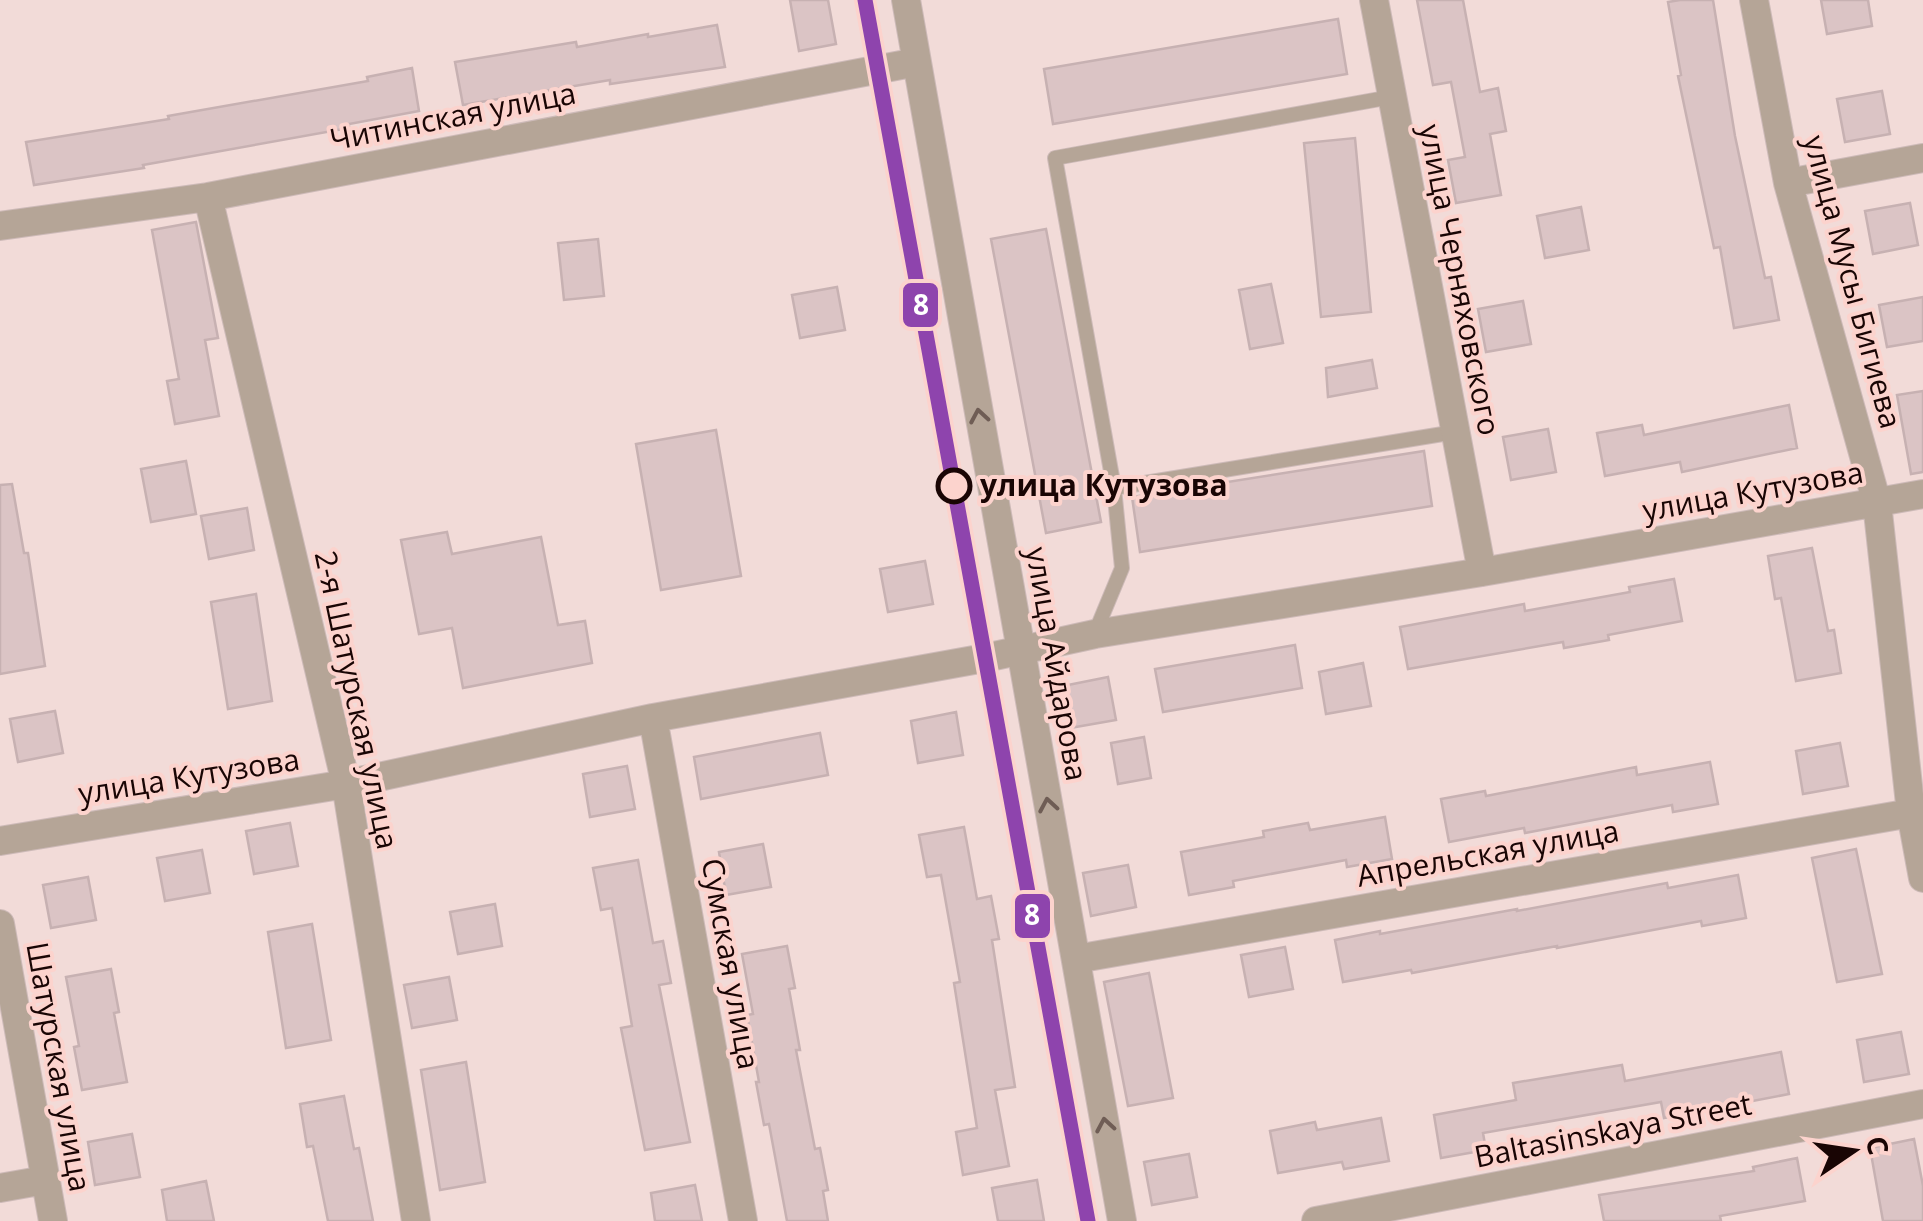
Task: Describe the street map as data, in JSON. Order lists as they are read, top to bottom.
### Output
{
  "streets": {
    "street": [
      "Читинская улица",
      "улица Черняховского",
      "улица Мусы Бигиева",
      "улица Кутузова",
      "улица Айдарова",
      "2-я Шатурская улица",
      "Апрельская улица",
      "Сумская улица",
      "Шатурская улица",
      "Baltasinskaya Street"
    ]
  },
  "crossings": [
    ["Читинская улица", "улица Айдарова"],
    ["Читинская улица", "2-я Шатурская улица"],
    ["улица Черняховского", "улица Кутузова"],
    ["улица Мусы Бигиева", "улица Кутузова"],
    ["улица Мусы Бигиева", "Апрельская улица"],
    ["улица Кутузова", "улица Айдарова"],
    ["улица Кутузова", "2-я Шатурская улица"],
    ["улица Кутузова", "Сумская улица"],
    ["улица Айдарова", "Апрельская улица"]
  ],
  "one_way": ["улица Айдарова"],
  "places": ["улица Кутузова"],
  "lines": ["transit line 8"],
  "north": "right"
}
